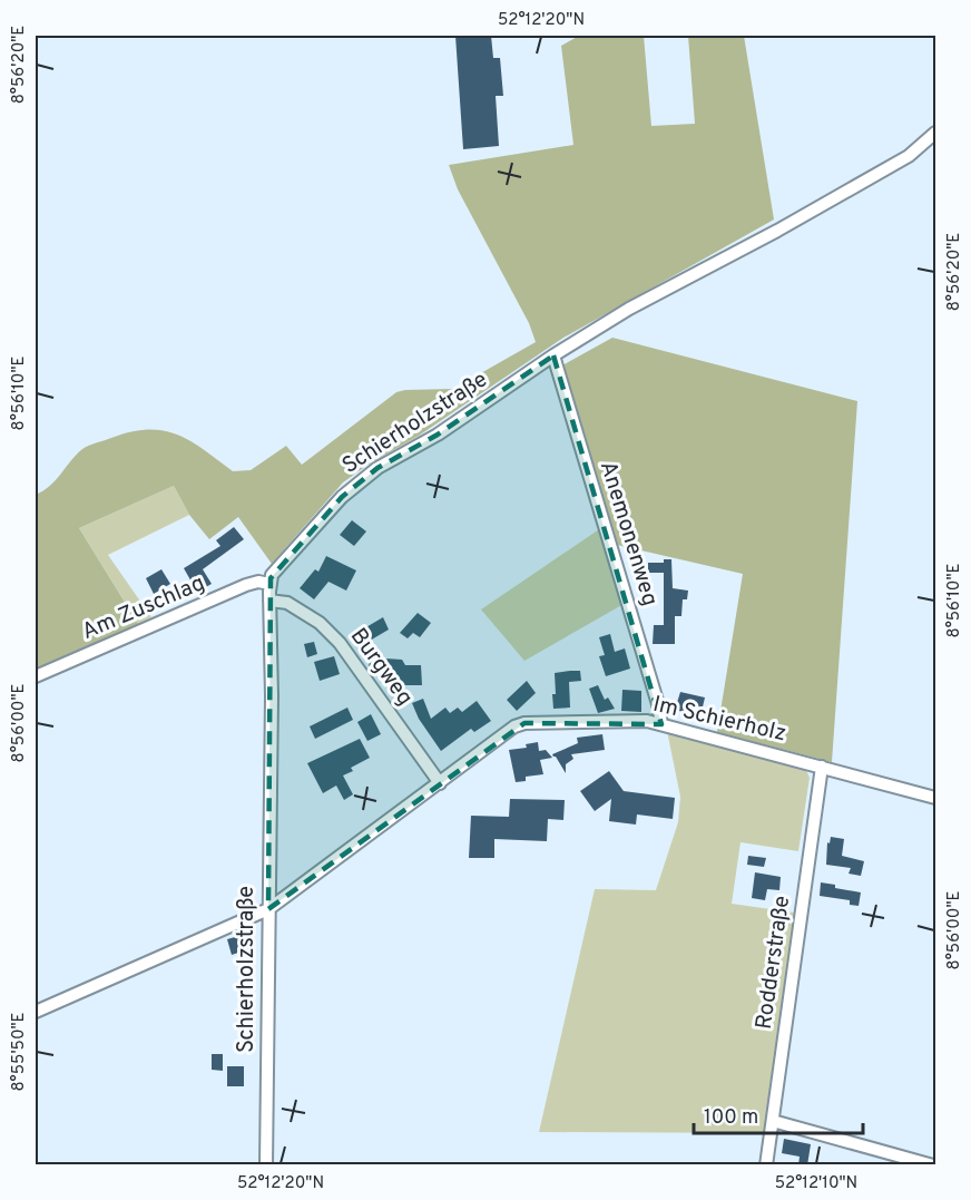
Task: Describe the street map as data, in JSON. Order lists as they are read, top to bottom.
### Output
{
  "streets": {
    "street": [
      "Schierholzstraße",
      "Anemonenweg",
      "Am Zuschlag",
      "Burgweg",
      "Im Schierholz",
      "Rodderstraße"
    ]
  },
  "crossings": [
    ["Schierholzstraße", "Anemonenweg"],
    ["Schierholzstraße", "Am Zuschlag"],
    ["Schierholzstraße", "Burgweg"],
    ["Schierholzstraße", "Im Schierholz"],
    ["Anemonenweg", "Im Schierholz"],
    ["Burgweg", "Im Schierholz"],
    ["Im Schierholz", "Rodderstraße"]
  ],
  "scale_bar": "100 m",
  "coordinates": [
    "52°12'20\"N",
    "8°56'20\"E",
    "8°56'10\"E",
    "8°56'00\"E",
    "8°55'50\"E",
    "52°12'10\"N"
  ]
}
